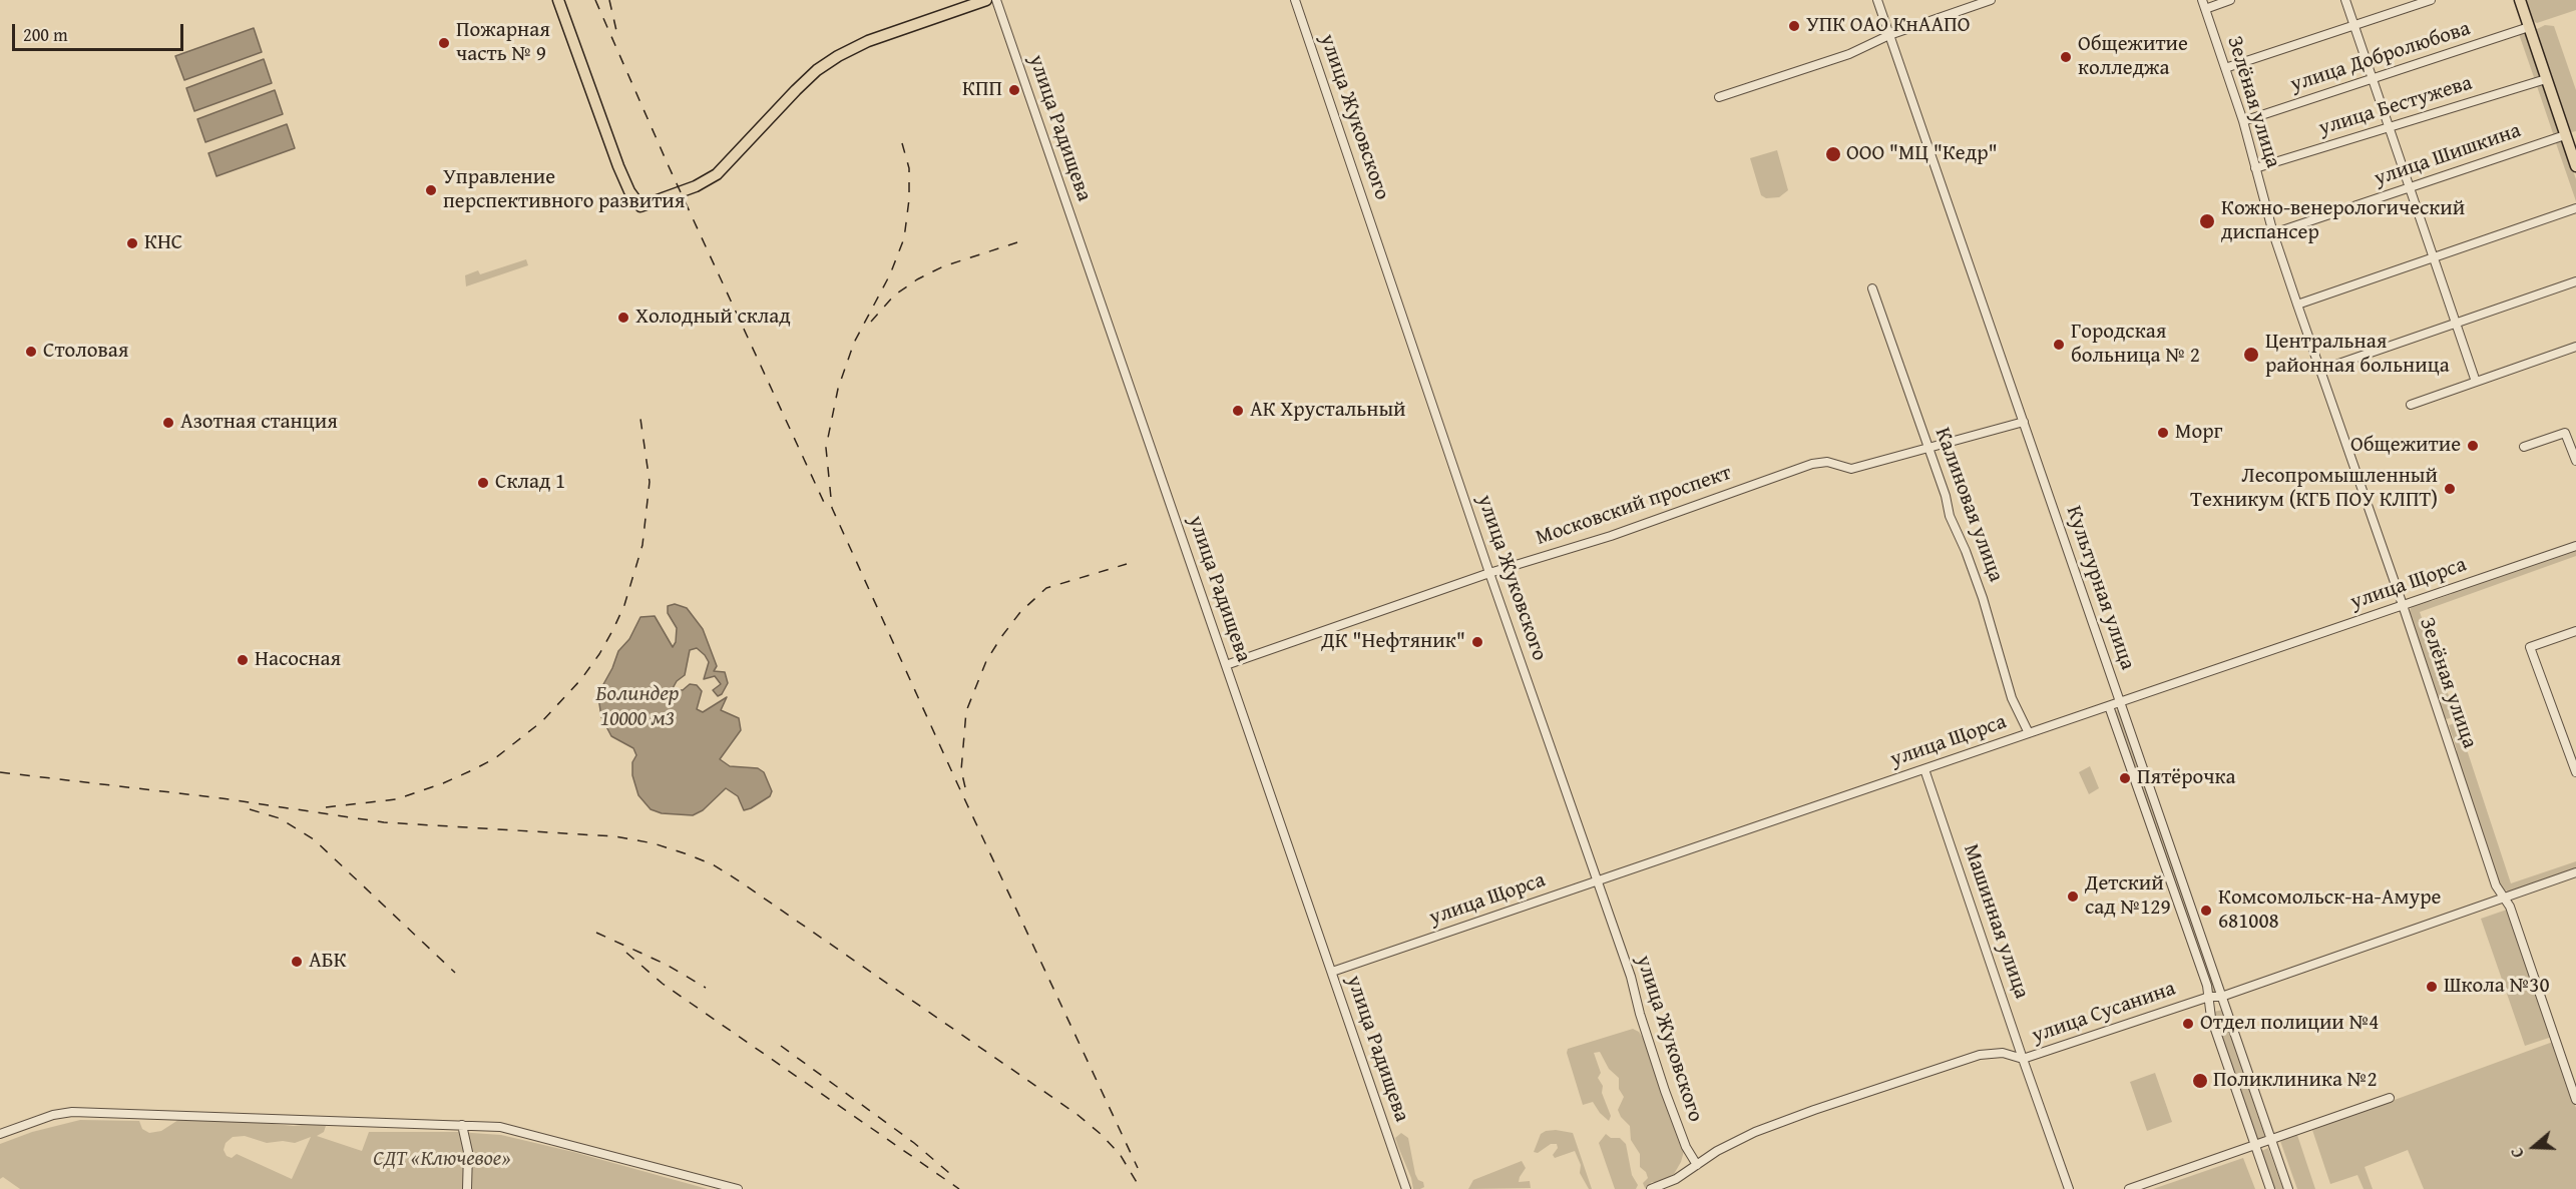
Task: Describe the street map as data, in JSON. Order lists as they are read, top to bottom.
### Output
{
  "streets": {
    "street": [
      "улица Добролюбова",
      "Зелёная улица",
      "улица Бестужева",
      "улица Жуковского",
      "улица Радищева",
      "улица Шишкина",
      "Калиновая улица",
      "Московский проспект",
      "улица Щорса",
      "Культурная улица",
      "Машинная улица",
      "улица Сусанина"
    ]
  },
  "crossings": [
    ["улица Добролюбова", "Зелёная улица"],
    ["Зелёная улица", "улица Бестужева"],
    ["Зелёная улица", "улица Шишкина"],
    ["Зелёная улица", "улица Щорса"],
    ["Зелёная улица", "улица Сусанина"],
    ["улица Жуковского", "Московский проспект"],
    ["улица Жуковского", "улица Щорса"],
    ["улица Жуковского", "улица Сусанина"],
    ["улица Радищева", "Московский проспект"],
    ["улица Радищева", "улица Щорса"],
    ["Калиновая улица", "Московский проспект"],
    ["Калиновая улица", "улица Щорса"],
    ["Московский проспект", "Культурная улица"],
    ["улица Щорса", "Культурная улица"],
    ["улица Щорса", "Машинная улица"],
    ["Культурная улица", "улица Сусанина"],
    ["Машинная улица", "улица Сусанина"]
  ],
  "water": ["Болиндер 10000 м3"],
  "parks": ["СДТ «Ключевое»"],
  "places": [
    "УПК ОАО КнААПО",
    "Пожарная часть № 9",
    "Общежитие колледжа",
    "КПП",
    "ООО \"МЦ \"Кедр\"",
    "Управление перспективного развития",
    "Кожно-венерологический диспансер",
    "КНС",
    "Холодный склад",
    "Городская больница № 2",
    "Столовая",
    "Центральная районная больница",
    "АК Хрустальный",
    "Азотная станция",
    "Морг",
    "Общежитие",
    "Склад 1",
    "Лесопромышленный Техникум (КГБ ПОУ КЛПТ)",
    "ДК \"Нефтяник\"",
    "Насосная",
    "Пятёрочка",
    "Детский сад №129",
    "Комсомольск-на-Амуре 681008",
    "АБК",
    "Школа №30",
    "Отдел полиции №4",
    "Поликлиника №2"
  ],
  "scale_bar": "200 m",
  "north": "left"
}
